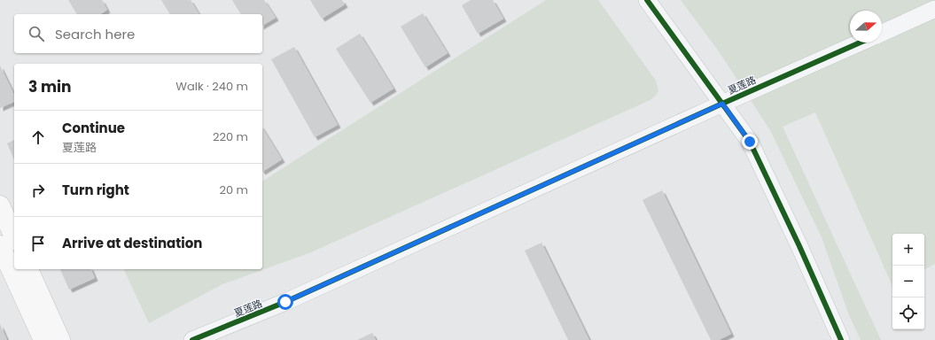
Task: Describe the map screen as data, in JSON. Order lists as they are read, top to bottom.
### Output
{
  "streets": {
    "street": ["夏莲路"]
  },
  "north": "right",
  "page": {
    "search": "Search here",
    "heading": ["3 min", "Walk · 240 m"],
    "list": [
      ["Continue", "夏莲路", "220 m"],
      ["Turn right", "20 m"],
      "Arrive at destination"
    ],
    "map_buttons": ["+", "−"]
  }
}
